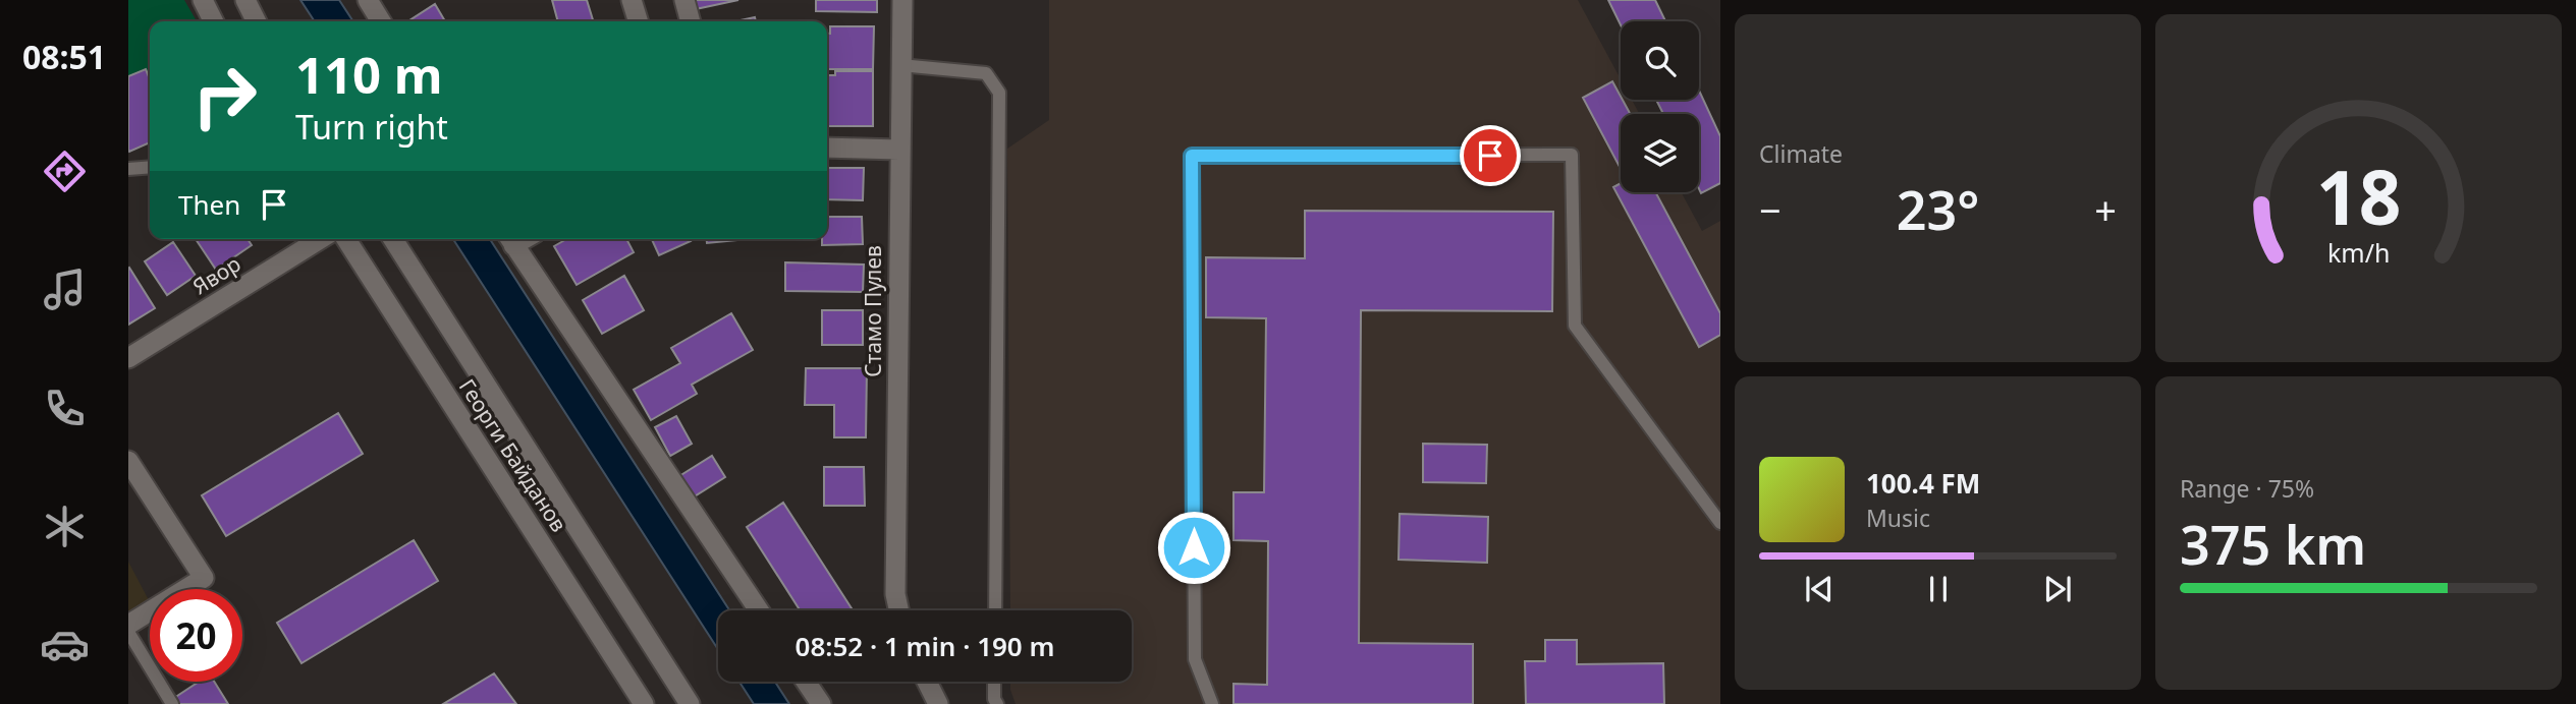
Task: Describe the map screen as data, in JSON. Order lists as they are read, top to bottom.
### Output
{
  "streets": {
    "street": ["Явор", "Стамо Пулев", "Георги Байданов"]
  },
  "page": {
    "tabs": "08:51",
    "tile": [
      "Climate",
      ["Range · 75%", "375 km"]
    ],
    "turn": ["110 m", "Turn right"],
    "then": "Then",
    "heat": ["−", "23°", "+"],
    "song": ["100.4 FM", "Music"],
    "limit": "20",
    "trip": "08:52 · 1 min · 190 m",
    "gauge": ["18", "km/h"]
  }
}
